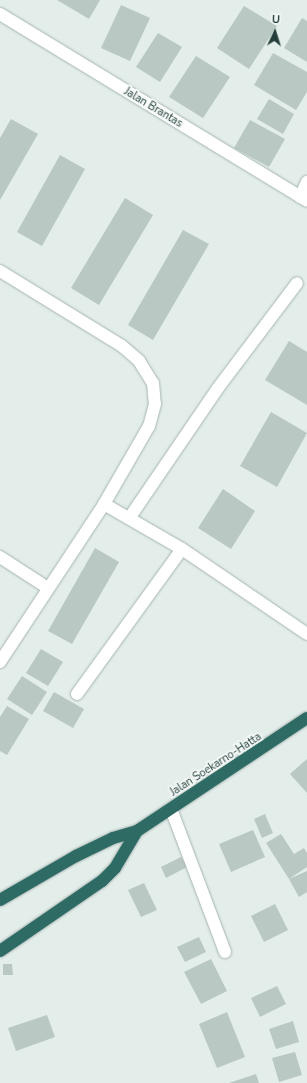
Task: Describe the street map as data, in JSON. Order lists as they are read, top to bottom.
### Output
{
  "streets": {
    "highway": ["Jalan Soekarno-Hatta"],
    "street": ["Jalan Brantas"]
  },
  "north": "top"
}
